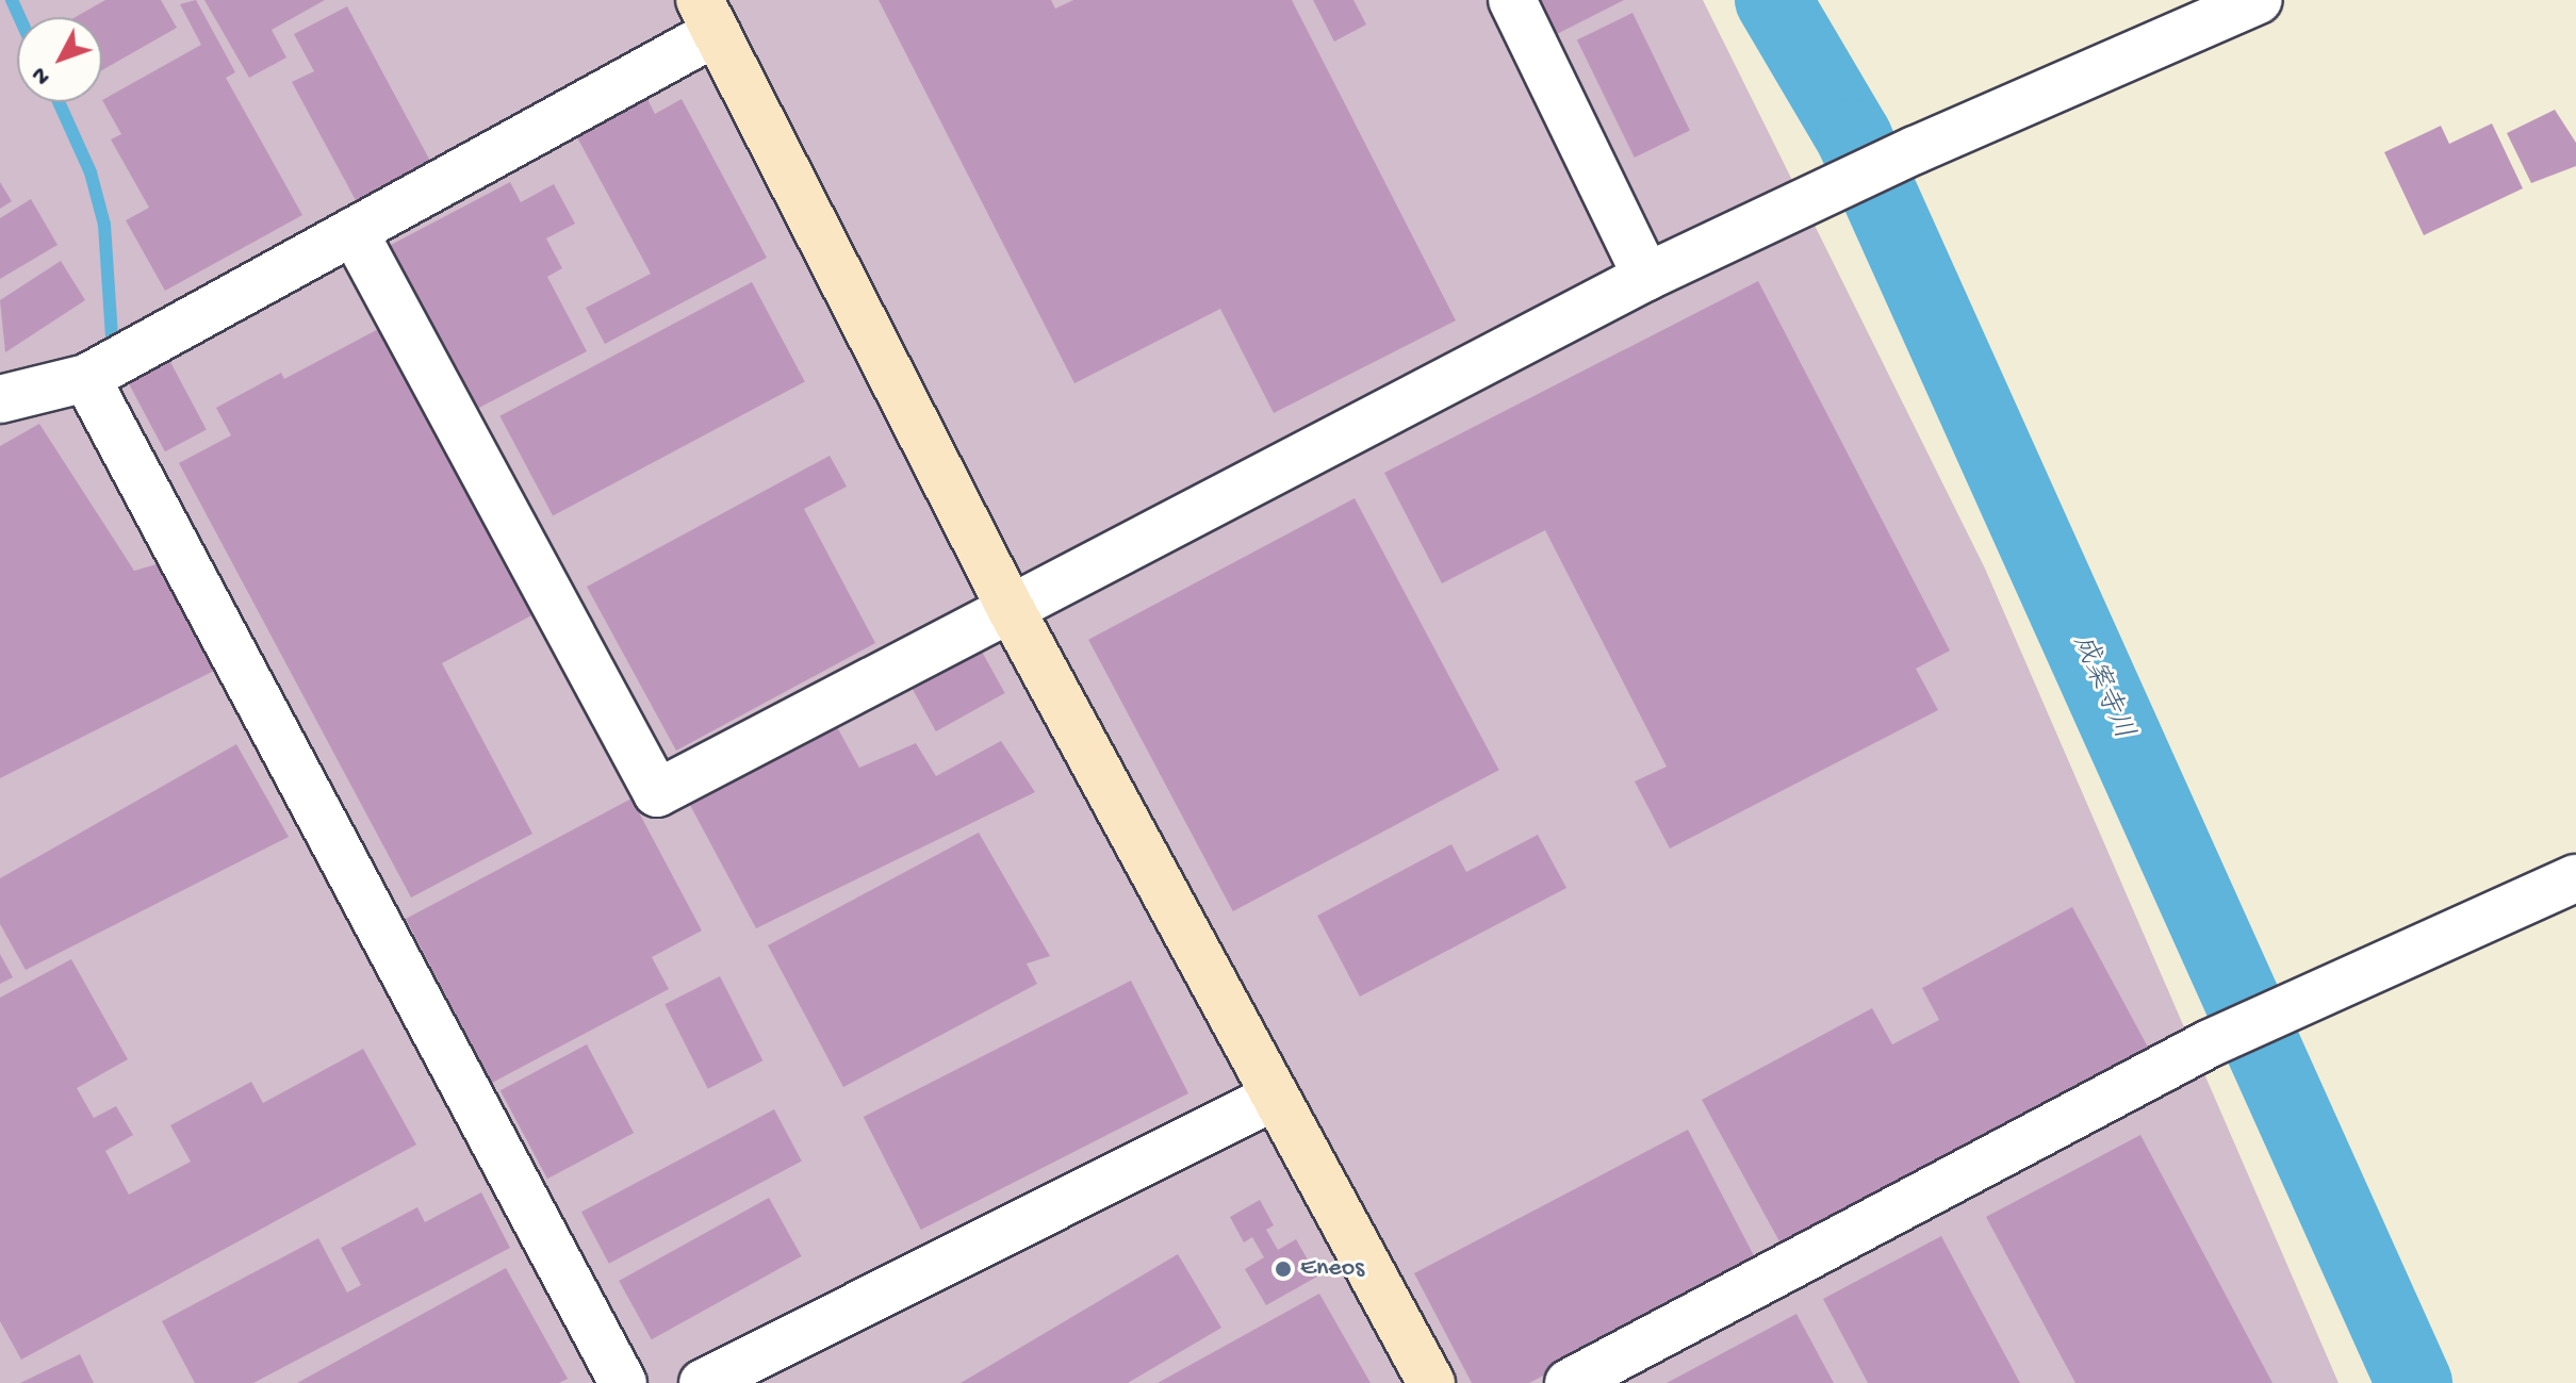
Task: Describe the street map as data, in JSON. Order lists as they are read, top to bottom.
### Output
{
  "water": ["成案寺川"],
  "places": ["Eneos"],
  "north": "bottom left"
}
